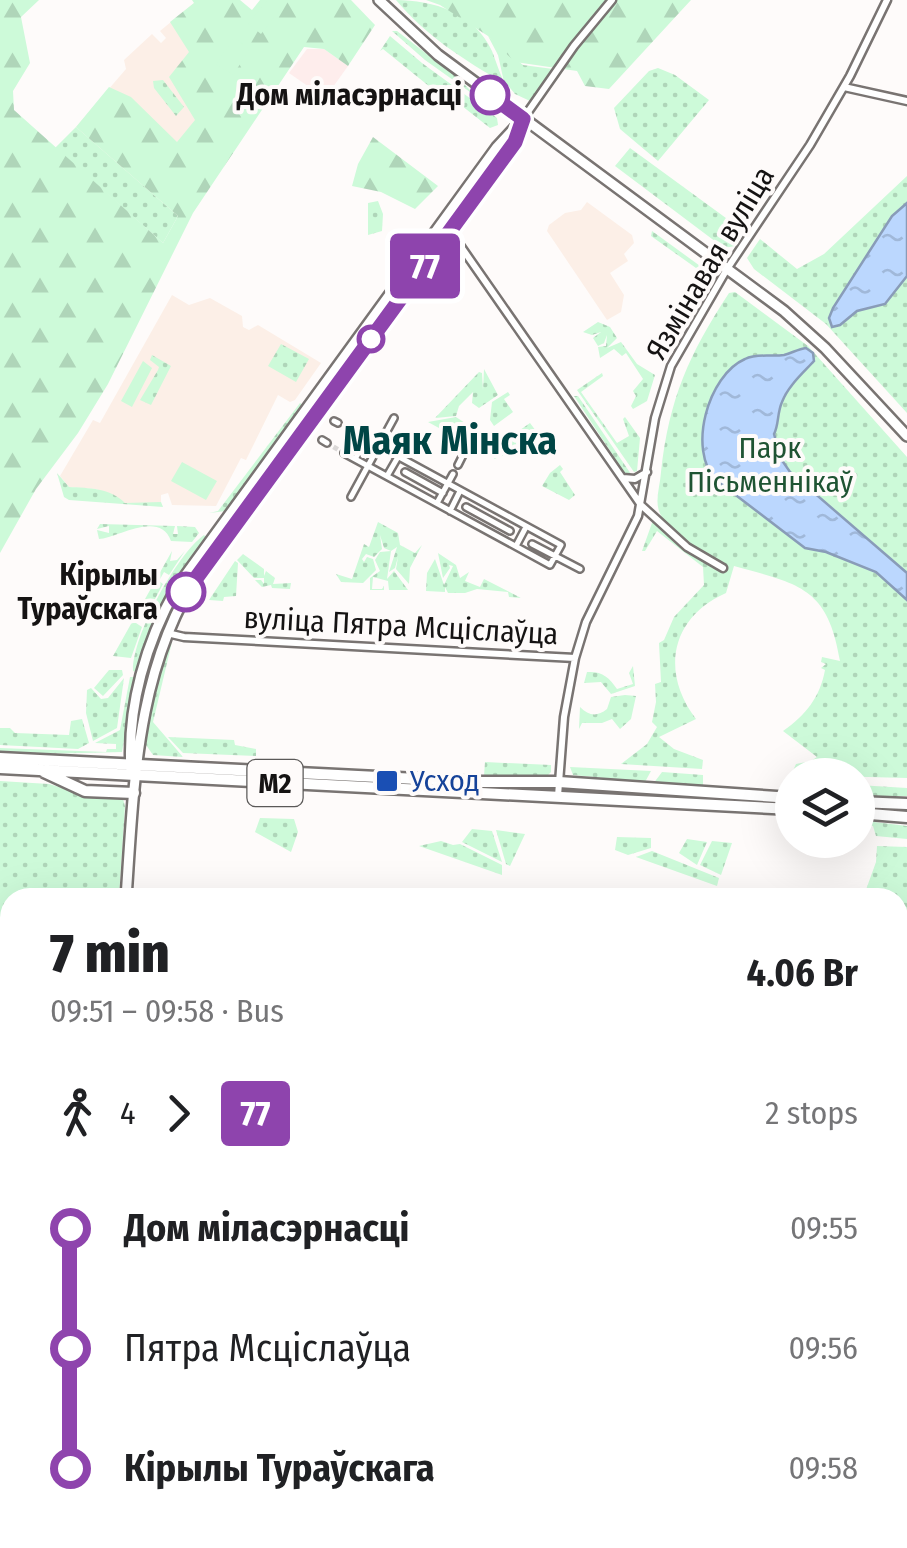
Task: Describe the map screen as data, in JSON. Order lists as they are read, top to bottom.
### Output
{
  "streets": {
    "main road": ["М2"],
    "street": ["Язмінавая вуліца", "вуліца Пятра Мсціслаўца"]
  },
  "crossings": [
    ["Язмінавая вуліца", "вуліца Пятра Мсціслаўца"],
    ["Язмінавая вуліца", "М2"]
  ],
  "districts": ["Маяк Мінска"],
  "parks": ["Парк Пісьменнікаў"],
  "places": {
    "other": ["Дом міласэрнасці", "Кірылы Тураўскага"],
    "transit": ["Усход"]
  },
  "lines": ["bus line 77"],
  "page": {
    "on_map": "77",
    "heading": ["7 min", "09:51 – 09:58 · Bus", "4.06 Br"],
    "legs": ["4", "77", "2 stops"],
    "list": [
      {
        "name": "Дом міласэрнасці",
        "value": "09:55"
      },
      {
        "name": "Пятра Мсціслаўца",
        "value": "09:56"
      },
      {
        "name": "Кірылы Тураўскага",
        "value": "09:58"
      }
    ]
  }
}
